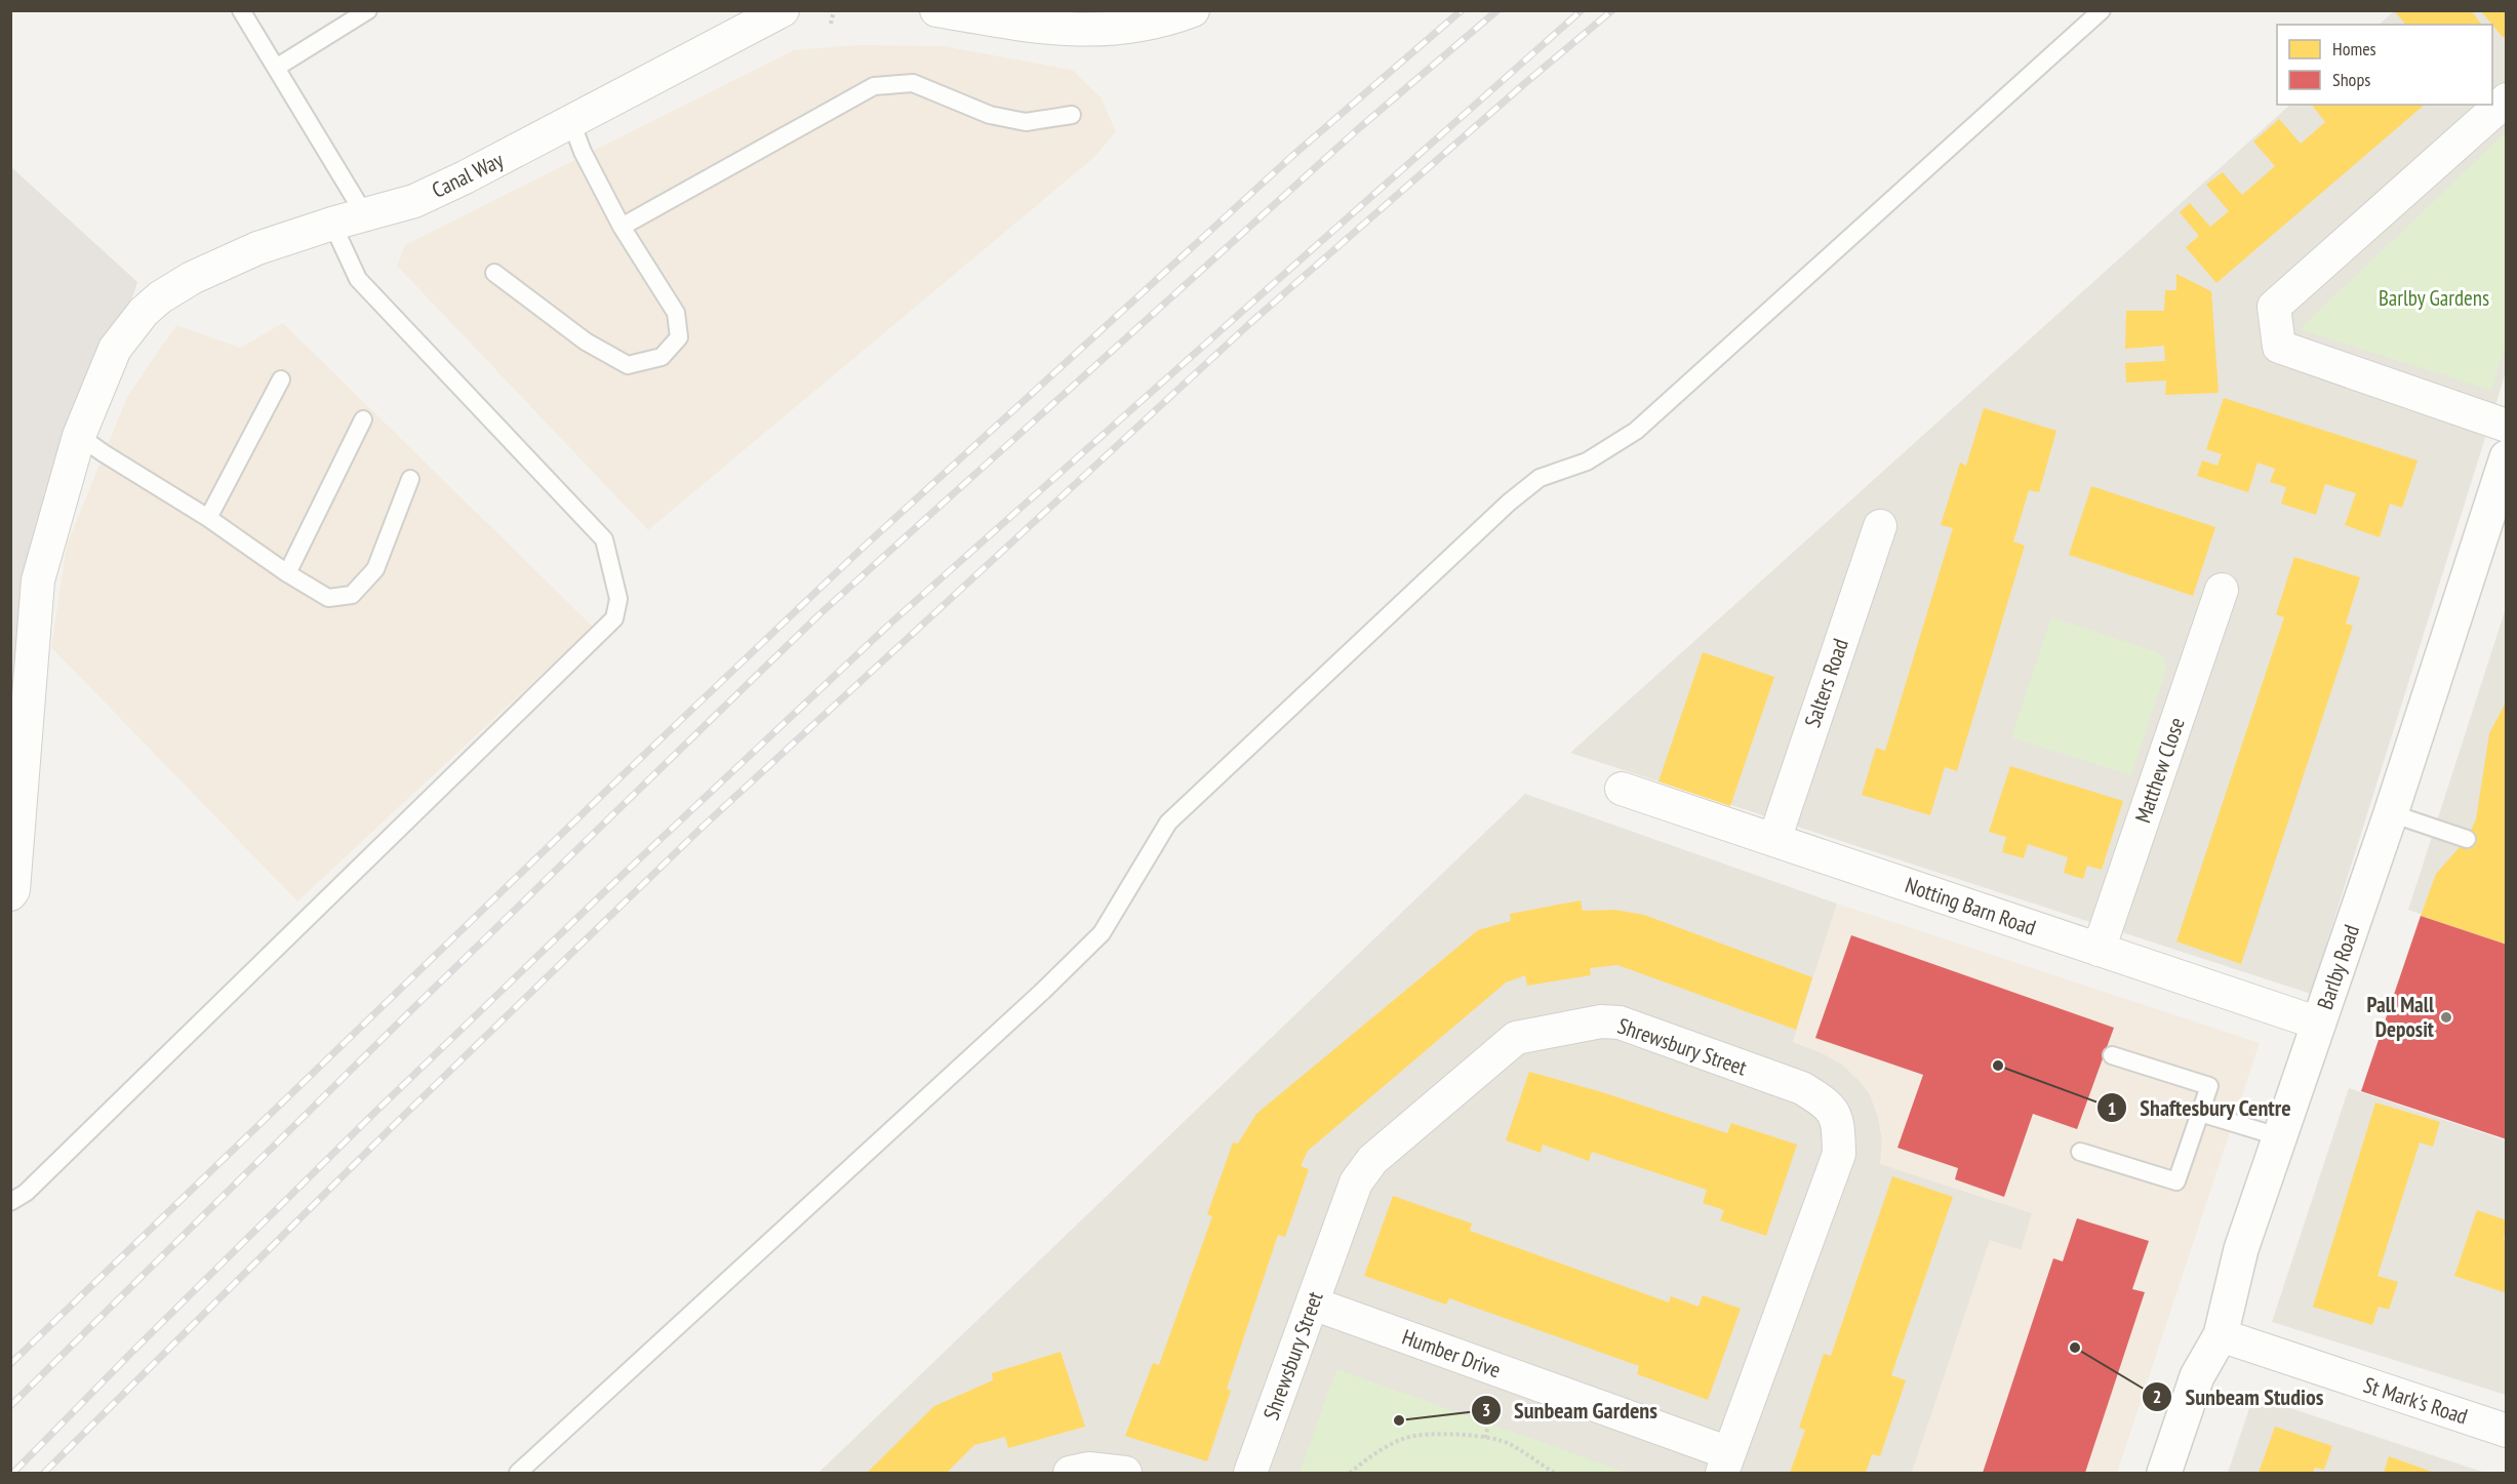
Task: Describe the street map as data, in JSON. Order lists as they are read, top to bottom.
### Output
{
  "streets": {
    "street": [
      "Canal Way",
      "Salters Road",
      "Matthew Close",
      "Notting Barn Road",
      "Barlby Road",
      "Shrewsbury Street",
      "Humber Drive",
      "St Mark's Road"
    ]
  },
  "crossings": [
    ["Salters Road", "Notting Barn Road"],
    ["Matthew Close", "Notting Barn Road"],
    ["Notting Barn Road", "Barlby Road"],
    ["Barlby Road", "St Mark's Road"],
    ["Shrewsbury Street", "Humber Drive"]
  ],
  "parks": ["Barlby Gardens"],
  "places": [
    "Pall Mall Deposit",
    "Shaftesbury Centre",
    "Sunbeam Studios",
    "Sunbeam Gardens"
  ],
  "legend": ["Homes", "Shops"]
}
